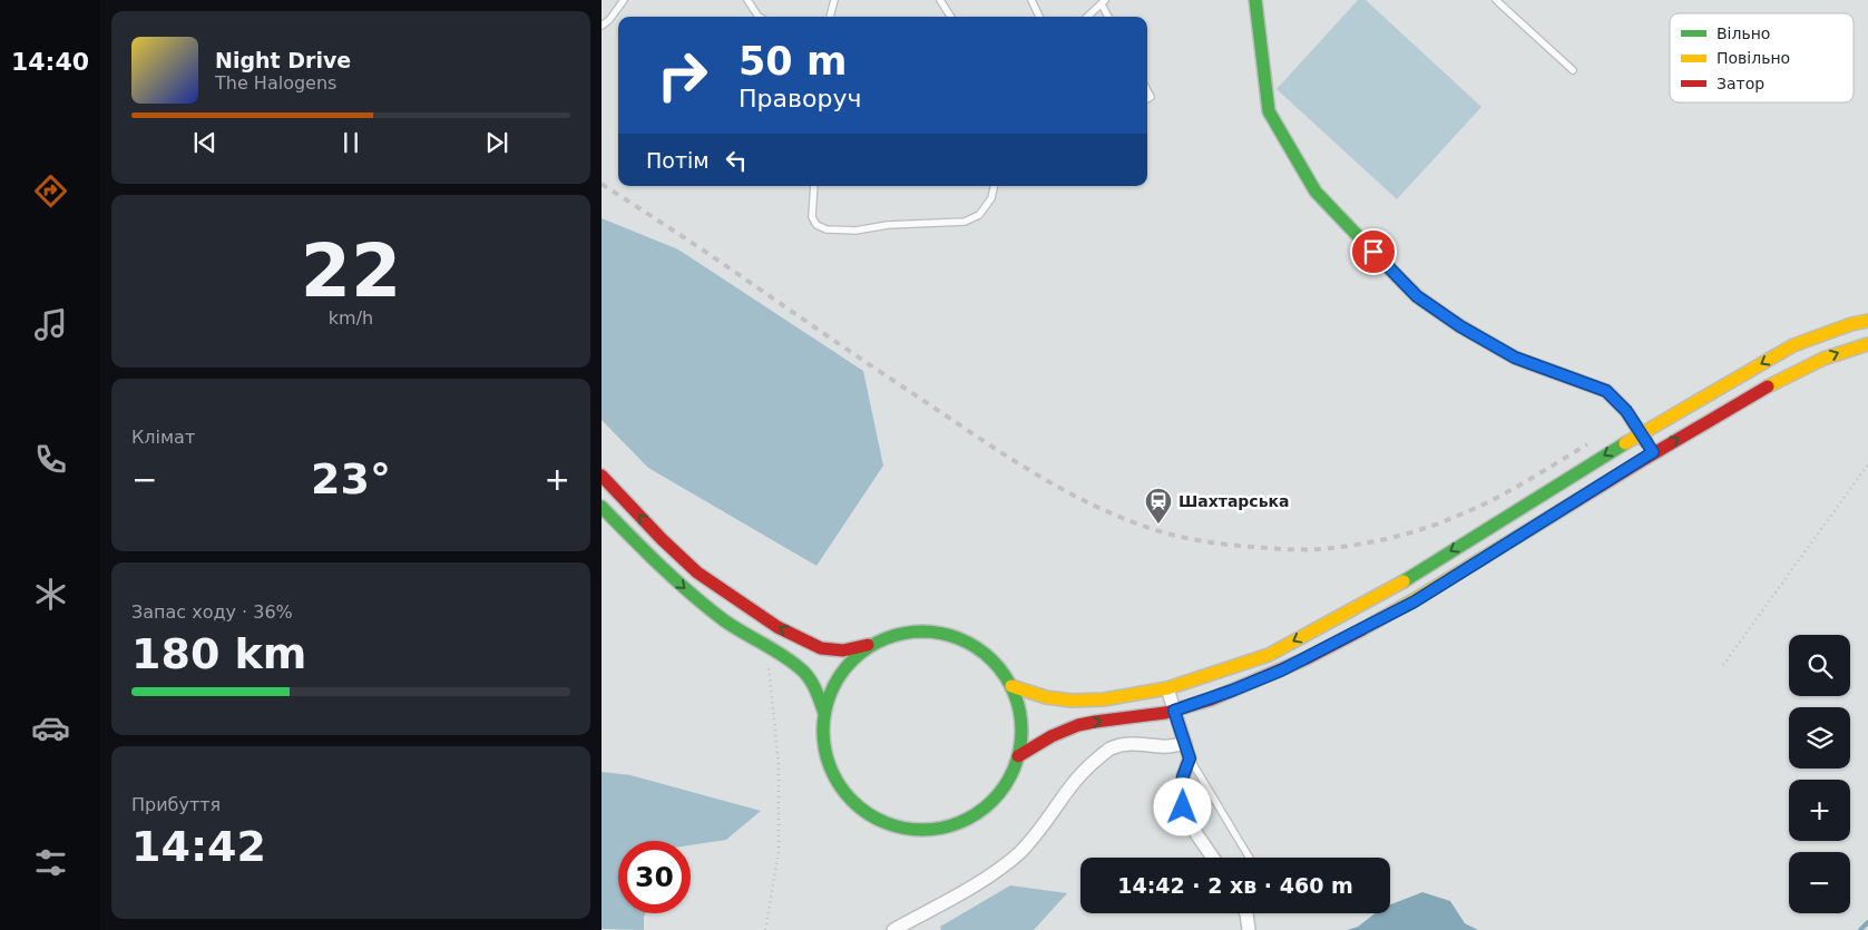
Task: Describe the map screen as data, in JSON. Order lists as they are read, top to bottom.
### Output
{
  "places": {
    "station": ["Шахтарська"]
  },
  "legend": ["Вільно", "Повільно", "Затор"],
  "page": {
    "tabs": "14:40",
    "turn": ["50 m", "Праворуч"],
    "song": ["Night Drive", "The Halogens"],
    "then": "Потім",
    "tile": [
      ["22", "km/h"],
      "Клімат",
      ["Запас ходу · 36%", "180 km"],
      ["Прибуття", "14:42"]
    ],
    "heat": ["−", "23°", "+"],
    "map_buttons": ["+", "−"],
    "limit": "30",
    "trip": "14:42 · 2 хв · 460 m"
  }
}
